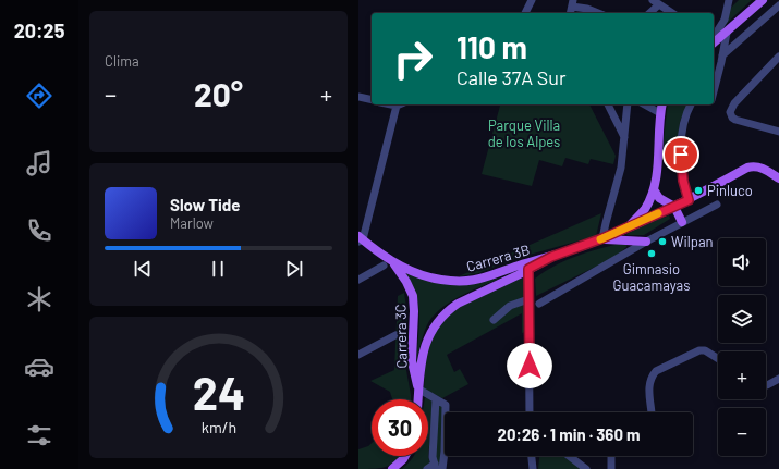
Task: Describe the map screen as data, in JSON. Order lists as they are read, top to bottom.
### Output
{
  "streets": {
    "main road": ["Carrera 3B", "Carrera 3C"]
  },
  "crossings": [
    ["Carrera 3B", "Carrera 3C"]
  ],
  "parks": ["Parque Villa de los Alpes"],
  "places": ["Pinluco", "Wilpan", "Gimnasio Guacamayas"],
  "page": {
    "tabs": "20:25",
    "tile": "Clima",
    "turn": ["110 m", "Calle 37A Sur"],
    "heat": ["−", "20°", "+"],
    "song": ["Slow Tide", "Marlow"],
    "map_buttons": ["+", "−"],
    "limit": "30",
    "trip": "20:26 · 1 min · 360 m",
    "gauge": ["24", "km/h"]
  }
}
